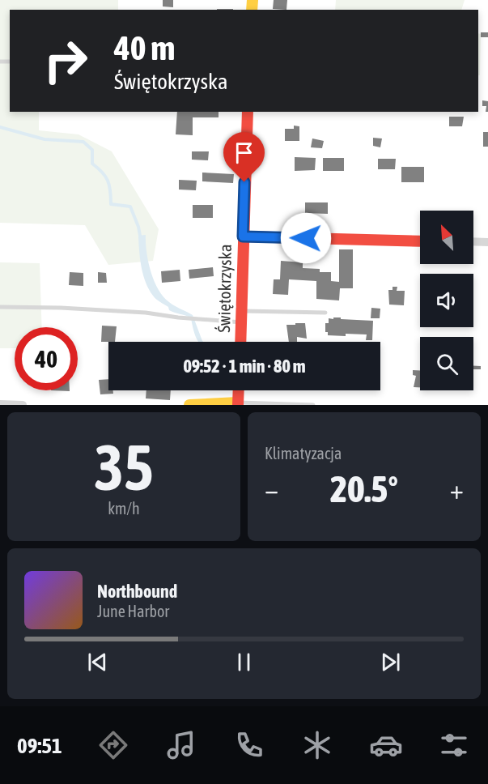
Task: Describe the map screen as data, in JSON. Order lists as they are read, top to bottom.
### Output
{
  "streets": {
    "street": ["Świętokrzyska"]
  },
  "north": "top left",
  "page": {
    "turn": ["40 m", "Świętokrzyska"],
    "limit": "40",
    "trip": "09:52 · 1 min · 80 m",
    "tile": [
      ["35", "km/h"],
      "Klimatyzacja"
    ],
    "heat": ["−", "20.5°", "+"],
    "song": ["Northbound", "June Harbor"],
    "tabs": "09:51"
  }
}
